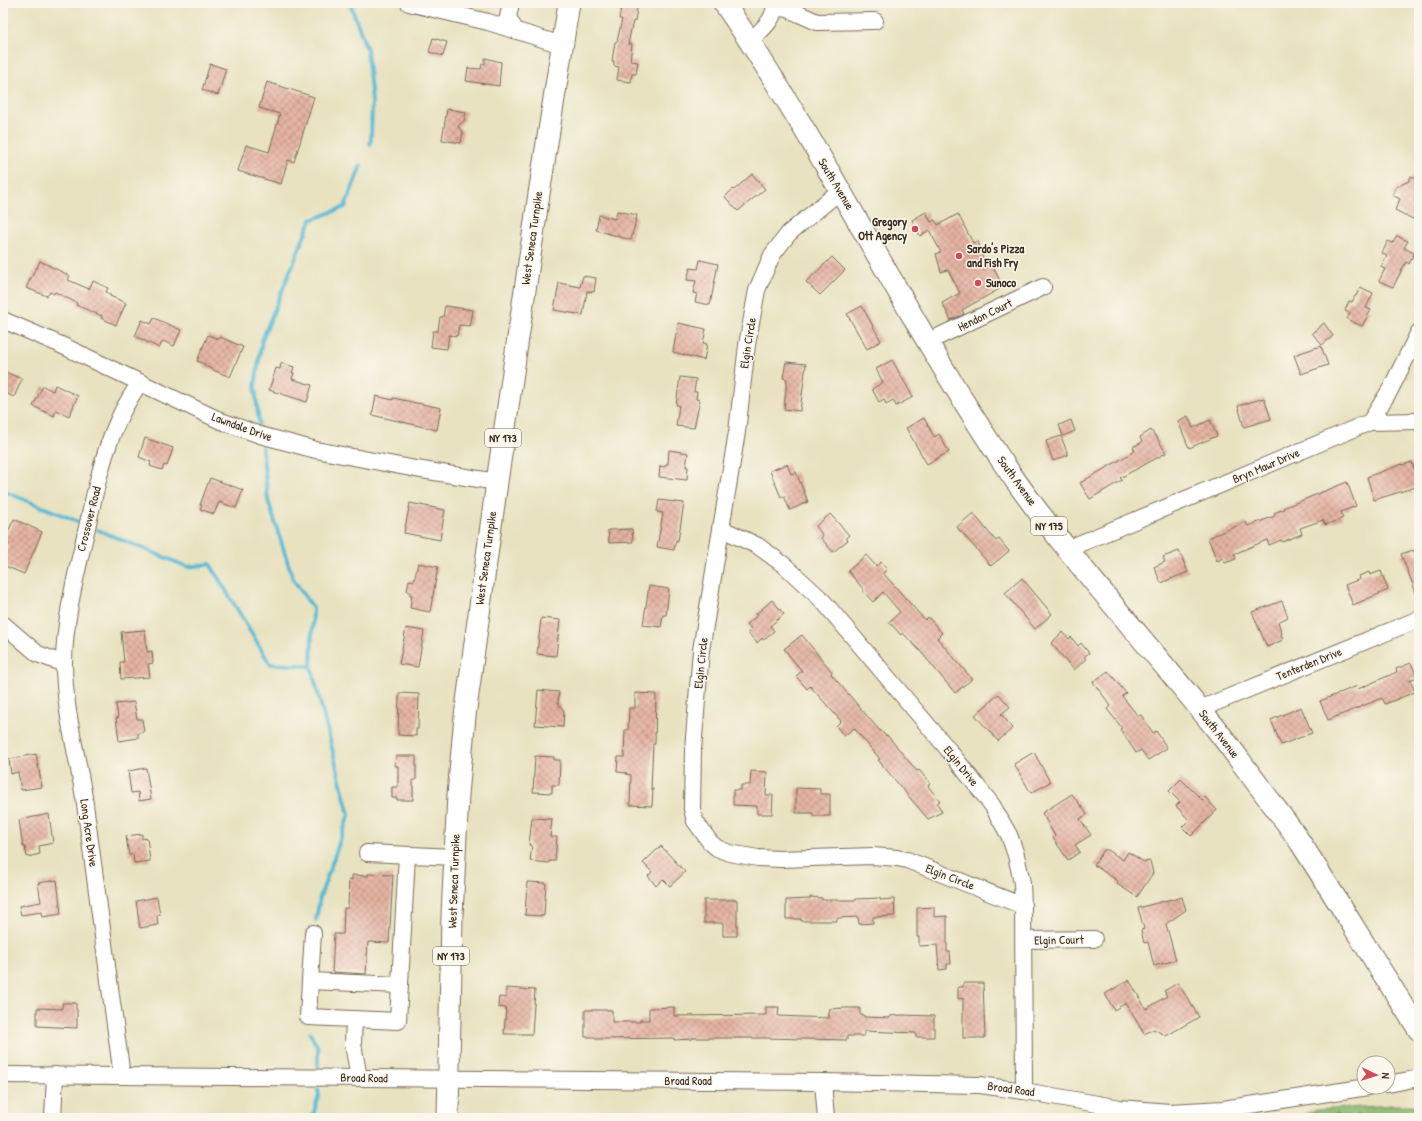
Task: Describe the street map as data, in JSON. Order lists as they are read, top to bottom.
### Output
{
  "streets": {
    "main road": [
      "South Avenue",
      "West Seneca Turnpike",
      "NY 173",
      "NY 175"
    ],
    "street": [
      "Hendon Court",
      "Elgin Circle",
      "Lawndale Drive",
      "Bryn Mawr Drive",
      "Crossover Road",
      "Tenterden Drive",
      "Elgin Drive",
      "Long Acre Drive",
      "Elgin Court",
      "Broad Road"
    ]
  },
  "crossings": [
    ["South Avenue", "Hendon Court"],
    ["South Avenue", "Elgin Circle"],
    ["South Avenue", "Bryn Mawr Drive"],
    ["South Avenue", "Tenterden Drive"],
    ["West Seneca Turnpike", "Lawndale Drive"],
    ["West Seneca Turnpike", "Broad Road"],
    ["Elgin Circle", "Elgin Drive"],
    ["Lawndale Drive", "Crossover Road"],
    ["Crossover Road", "Long Acre Drive"],
    ["Elgin Drive", "Elgin Court"],
    ["Elgin Drive", "Broad Road"],
    ["Long Acre Drive", "Broad Road"]
  ],
  "places": ["Gregory Ott Agency", "Sardo's Pizza and Fish Fry", "Sunoco"],
  "north": "right"
}
